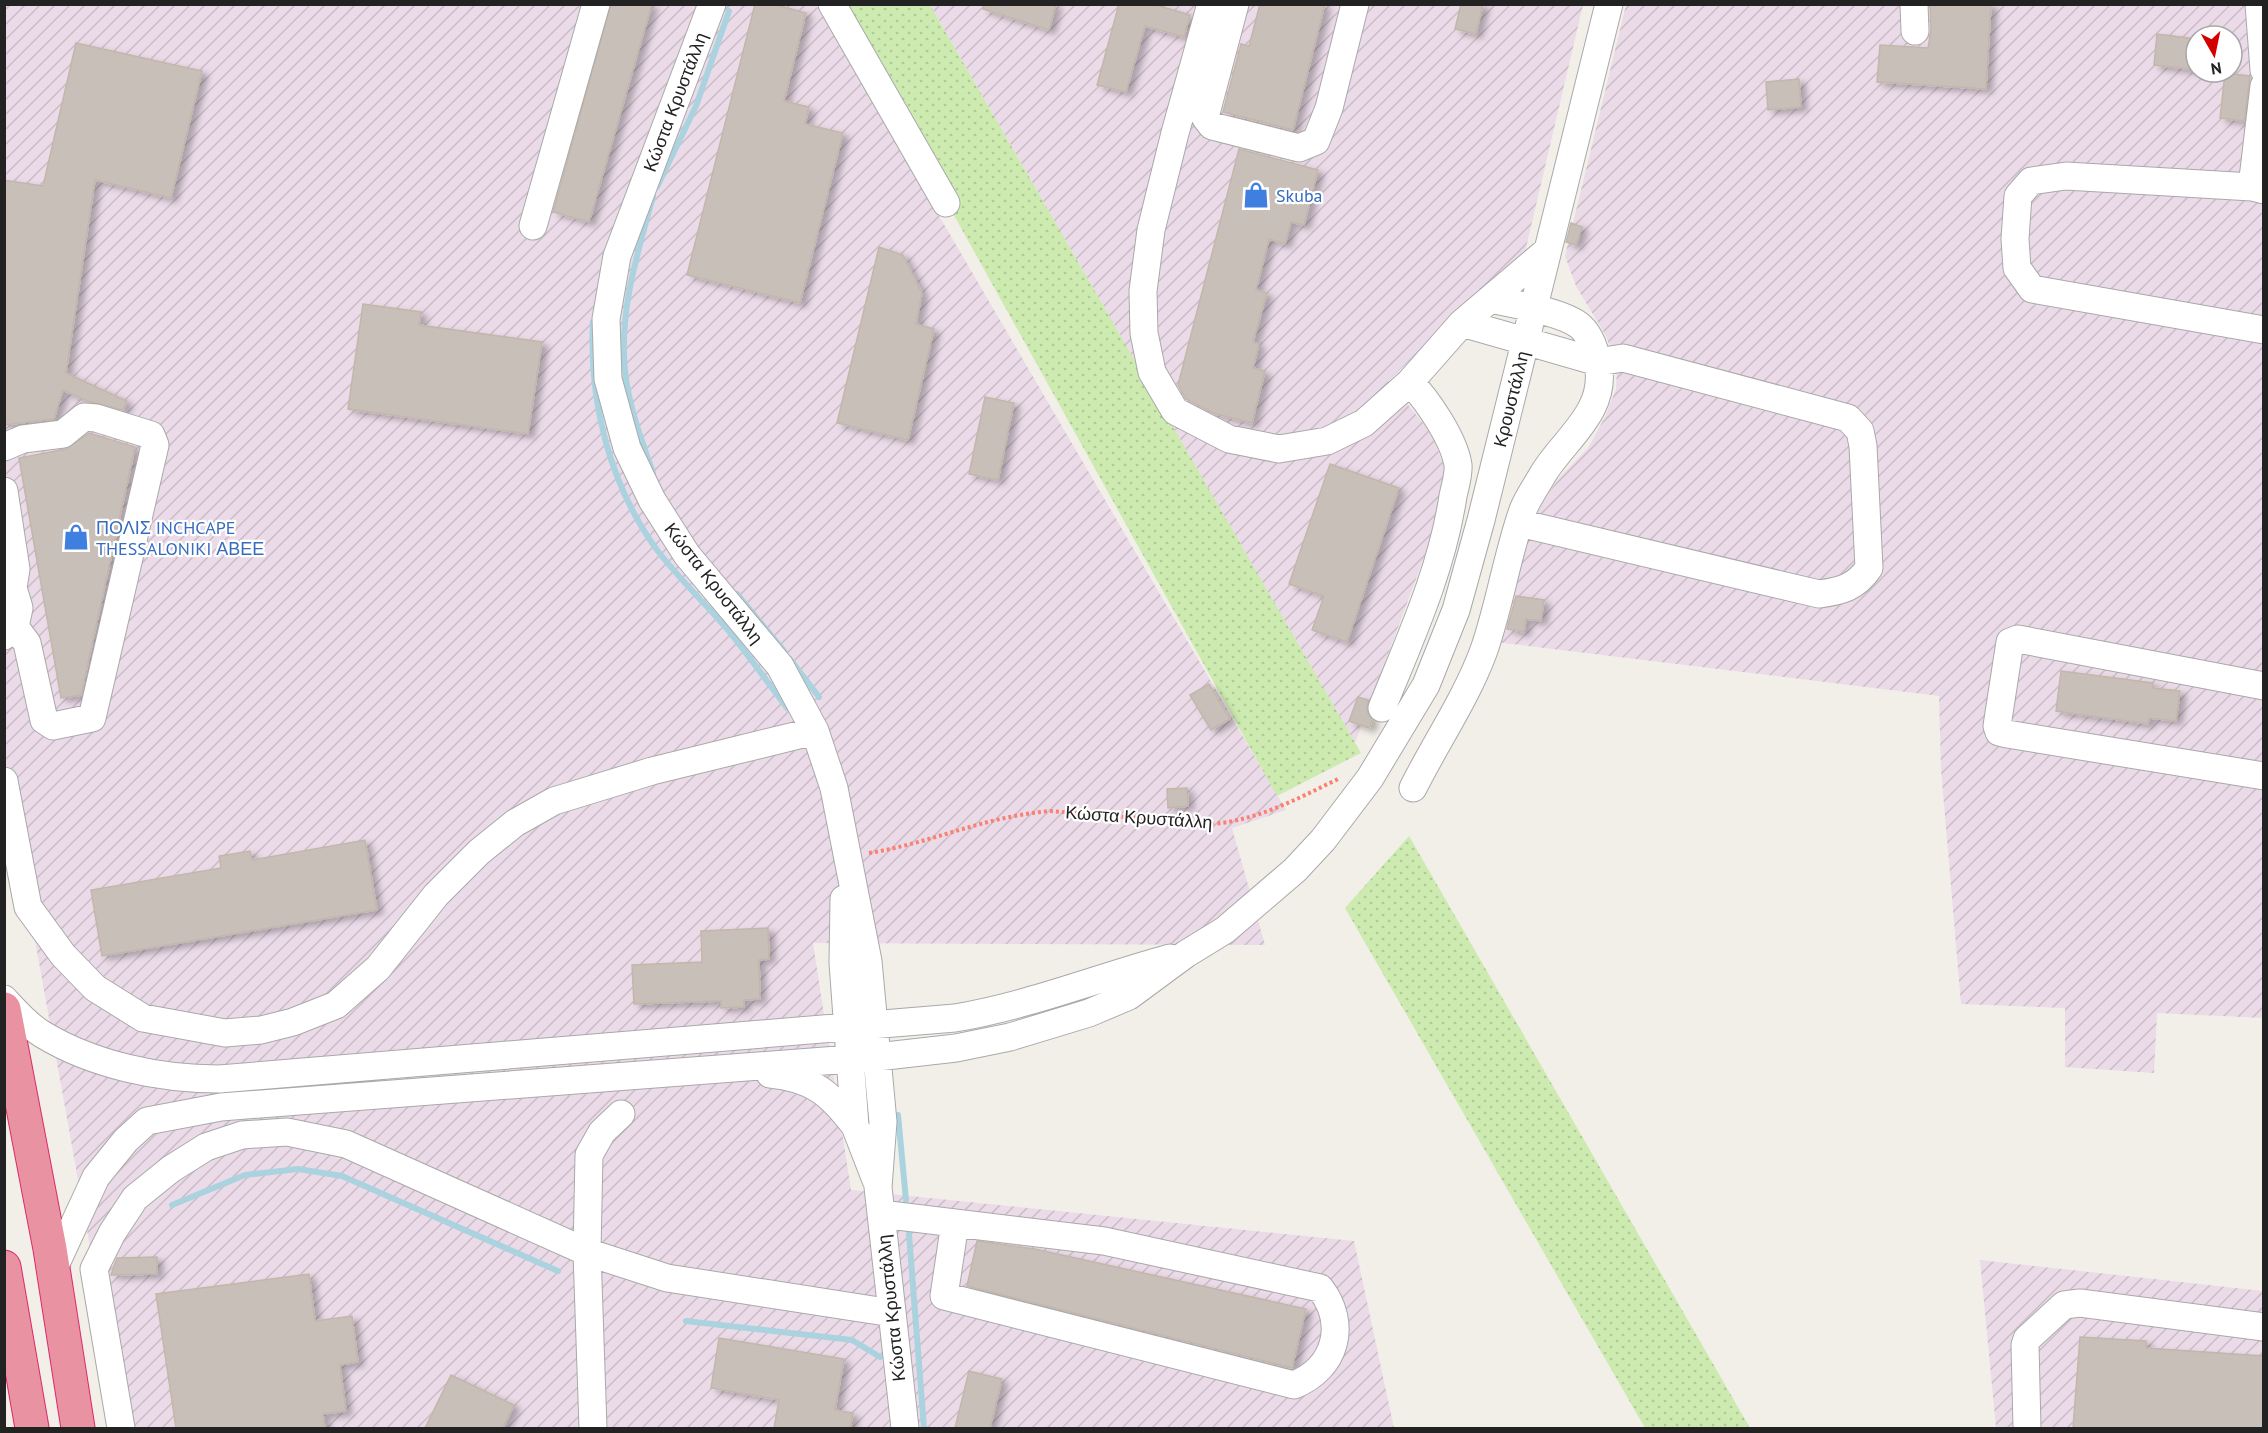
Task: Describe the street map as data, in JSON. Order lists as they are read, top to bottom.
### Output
{
  "streets": {
    "street": ["Κώστα Κρυστάλλη", "Κρουστάλλη"]
  },
  "crossings": [
    ["Κώστα Κρυστάλλη", "Κρουστάλλη"]
  ],
  "places": {
    "shop": ["Skuba", "ΠΟΛΙΣ INCHCAPE THESSALONIKI ΑΒΕΕ"]
  },
  "north": "bottom"
}
